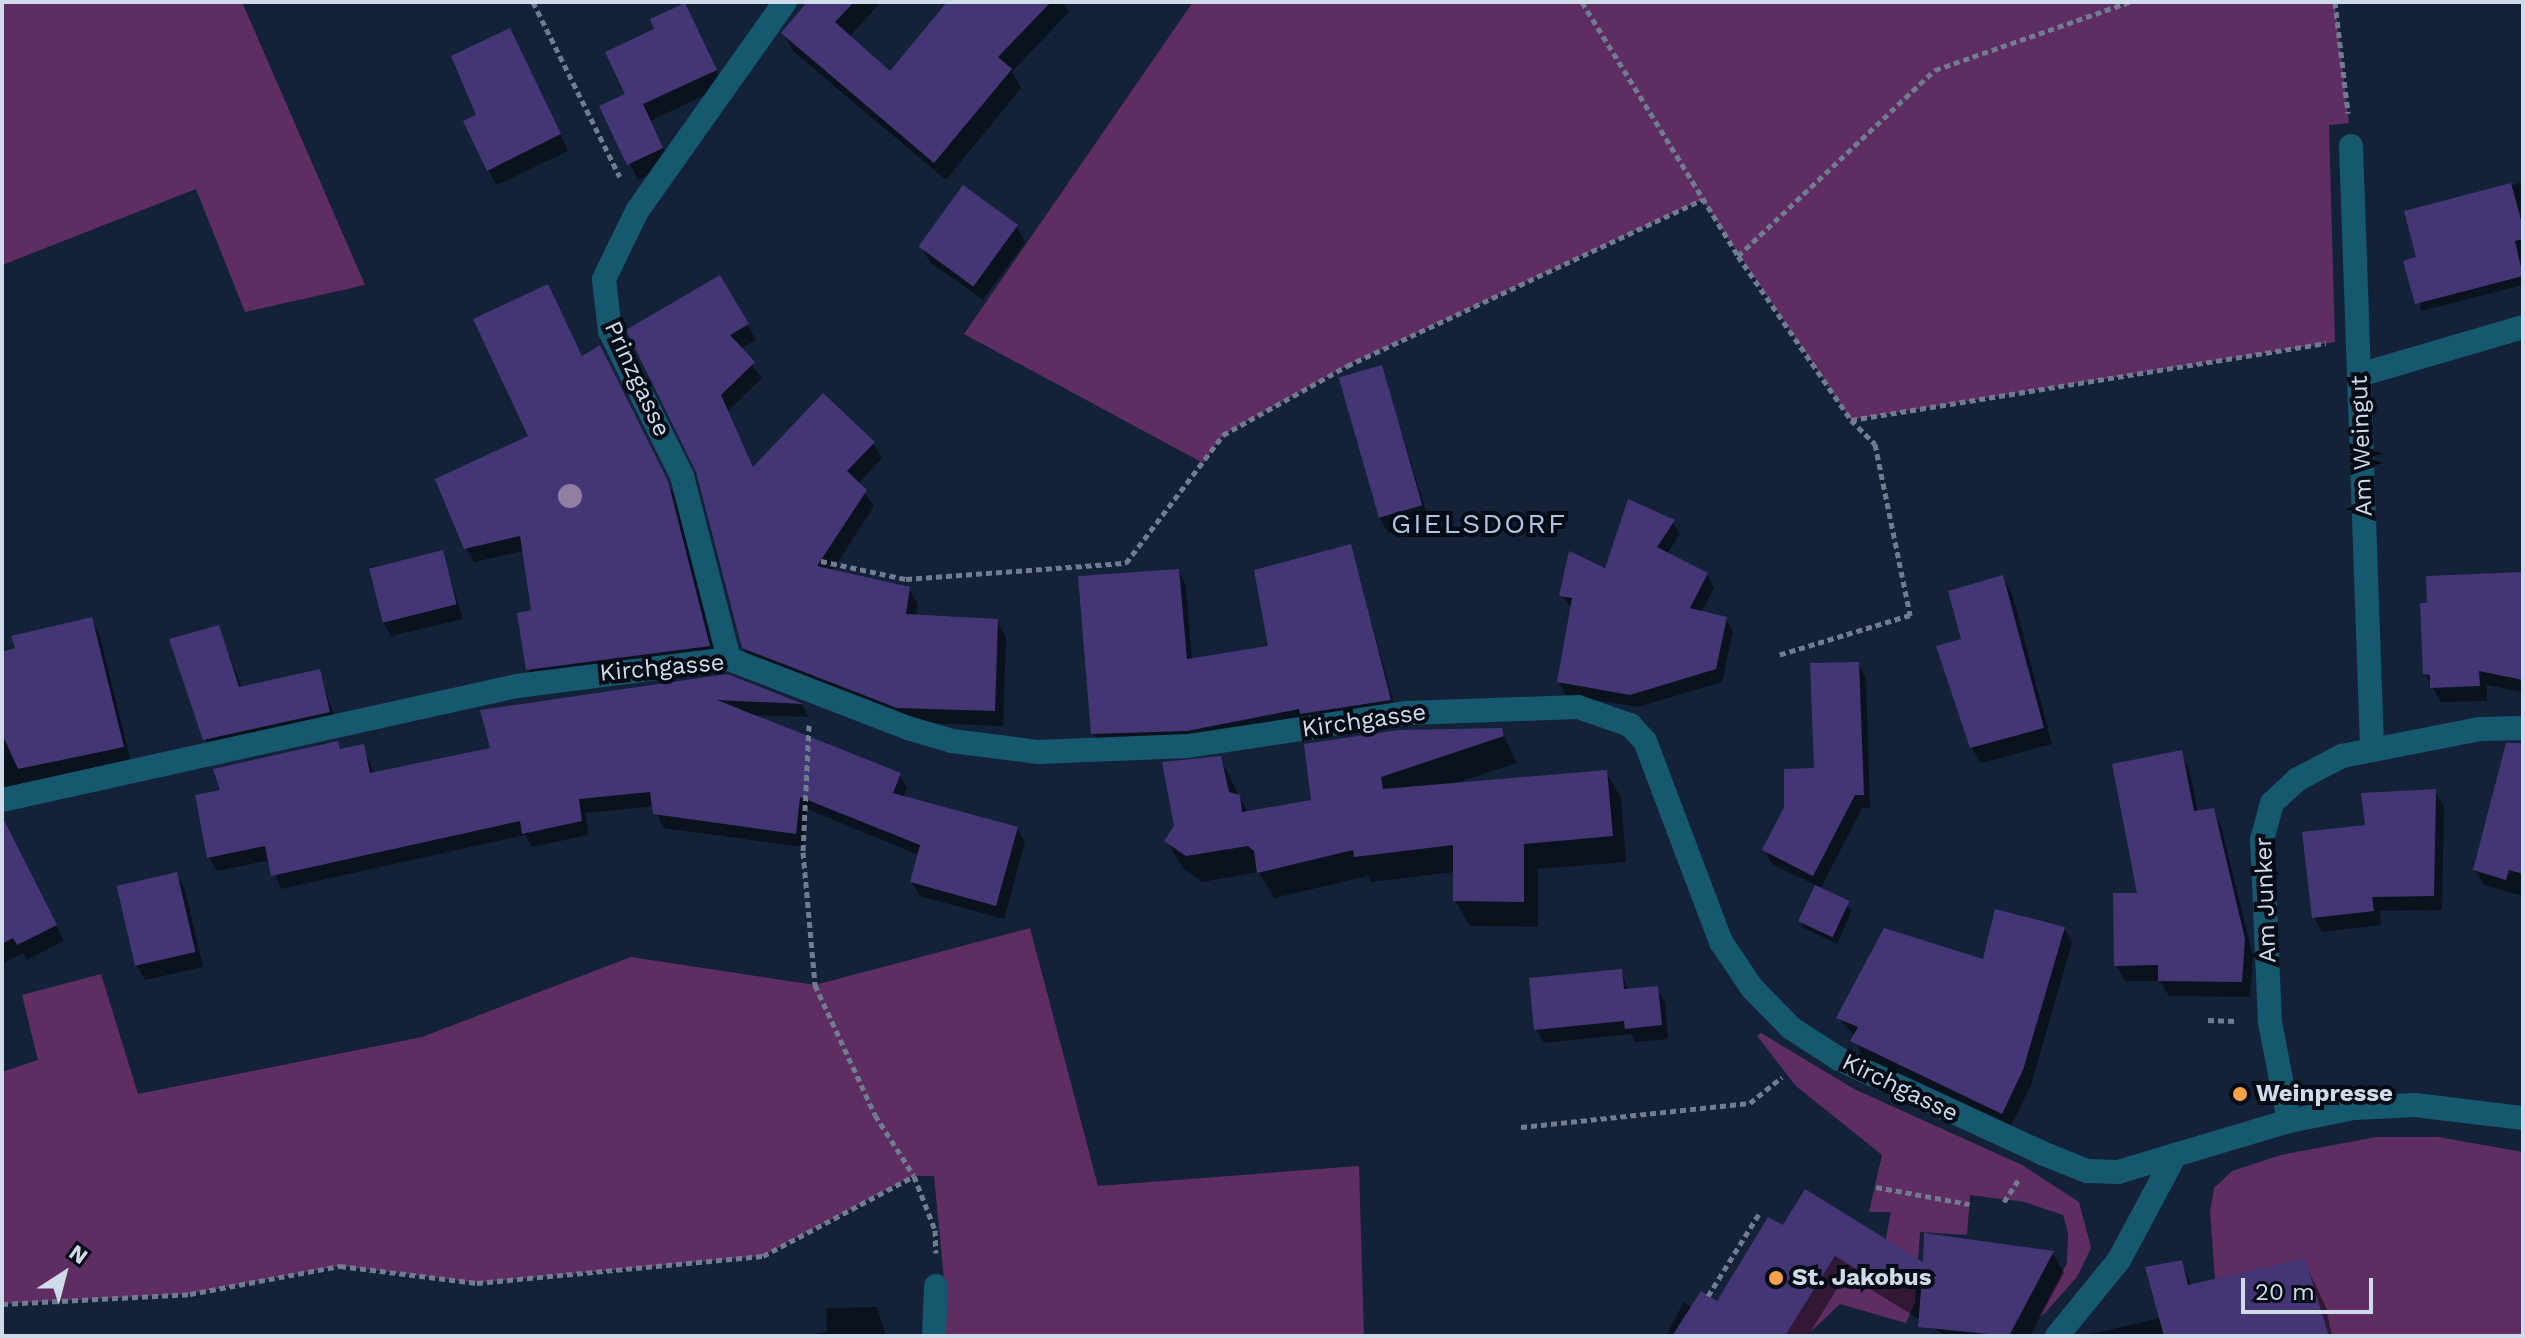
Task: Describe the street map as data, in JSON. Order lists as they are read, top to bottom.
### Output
{
  "streets": {
    "street": [
      "Prinzgasse",
      "Am Weingut",
      "Kirchgasse",
      "Am Junker"
    ]
  },
  "crossings": [
    ["Prinzgasse", "Kirchgasse"],
    ["Am Weingut", "Am Junker"],
    ["Kirchgasse", "Am Junker"]
  ],
  "districts": ["GIELSDORF"],
  "places": ["Weinpresse", "St. Jakobus"],
  "scale_bar": "20 m",
  "north": "top right"
}
